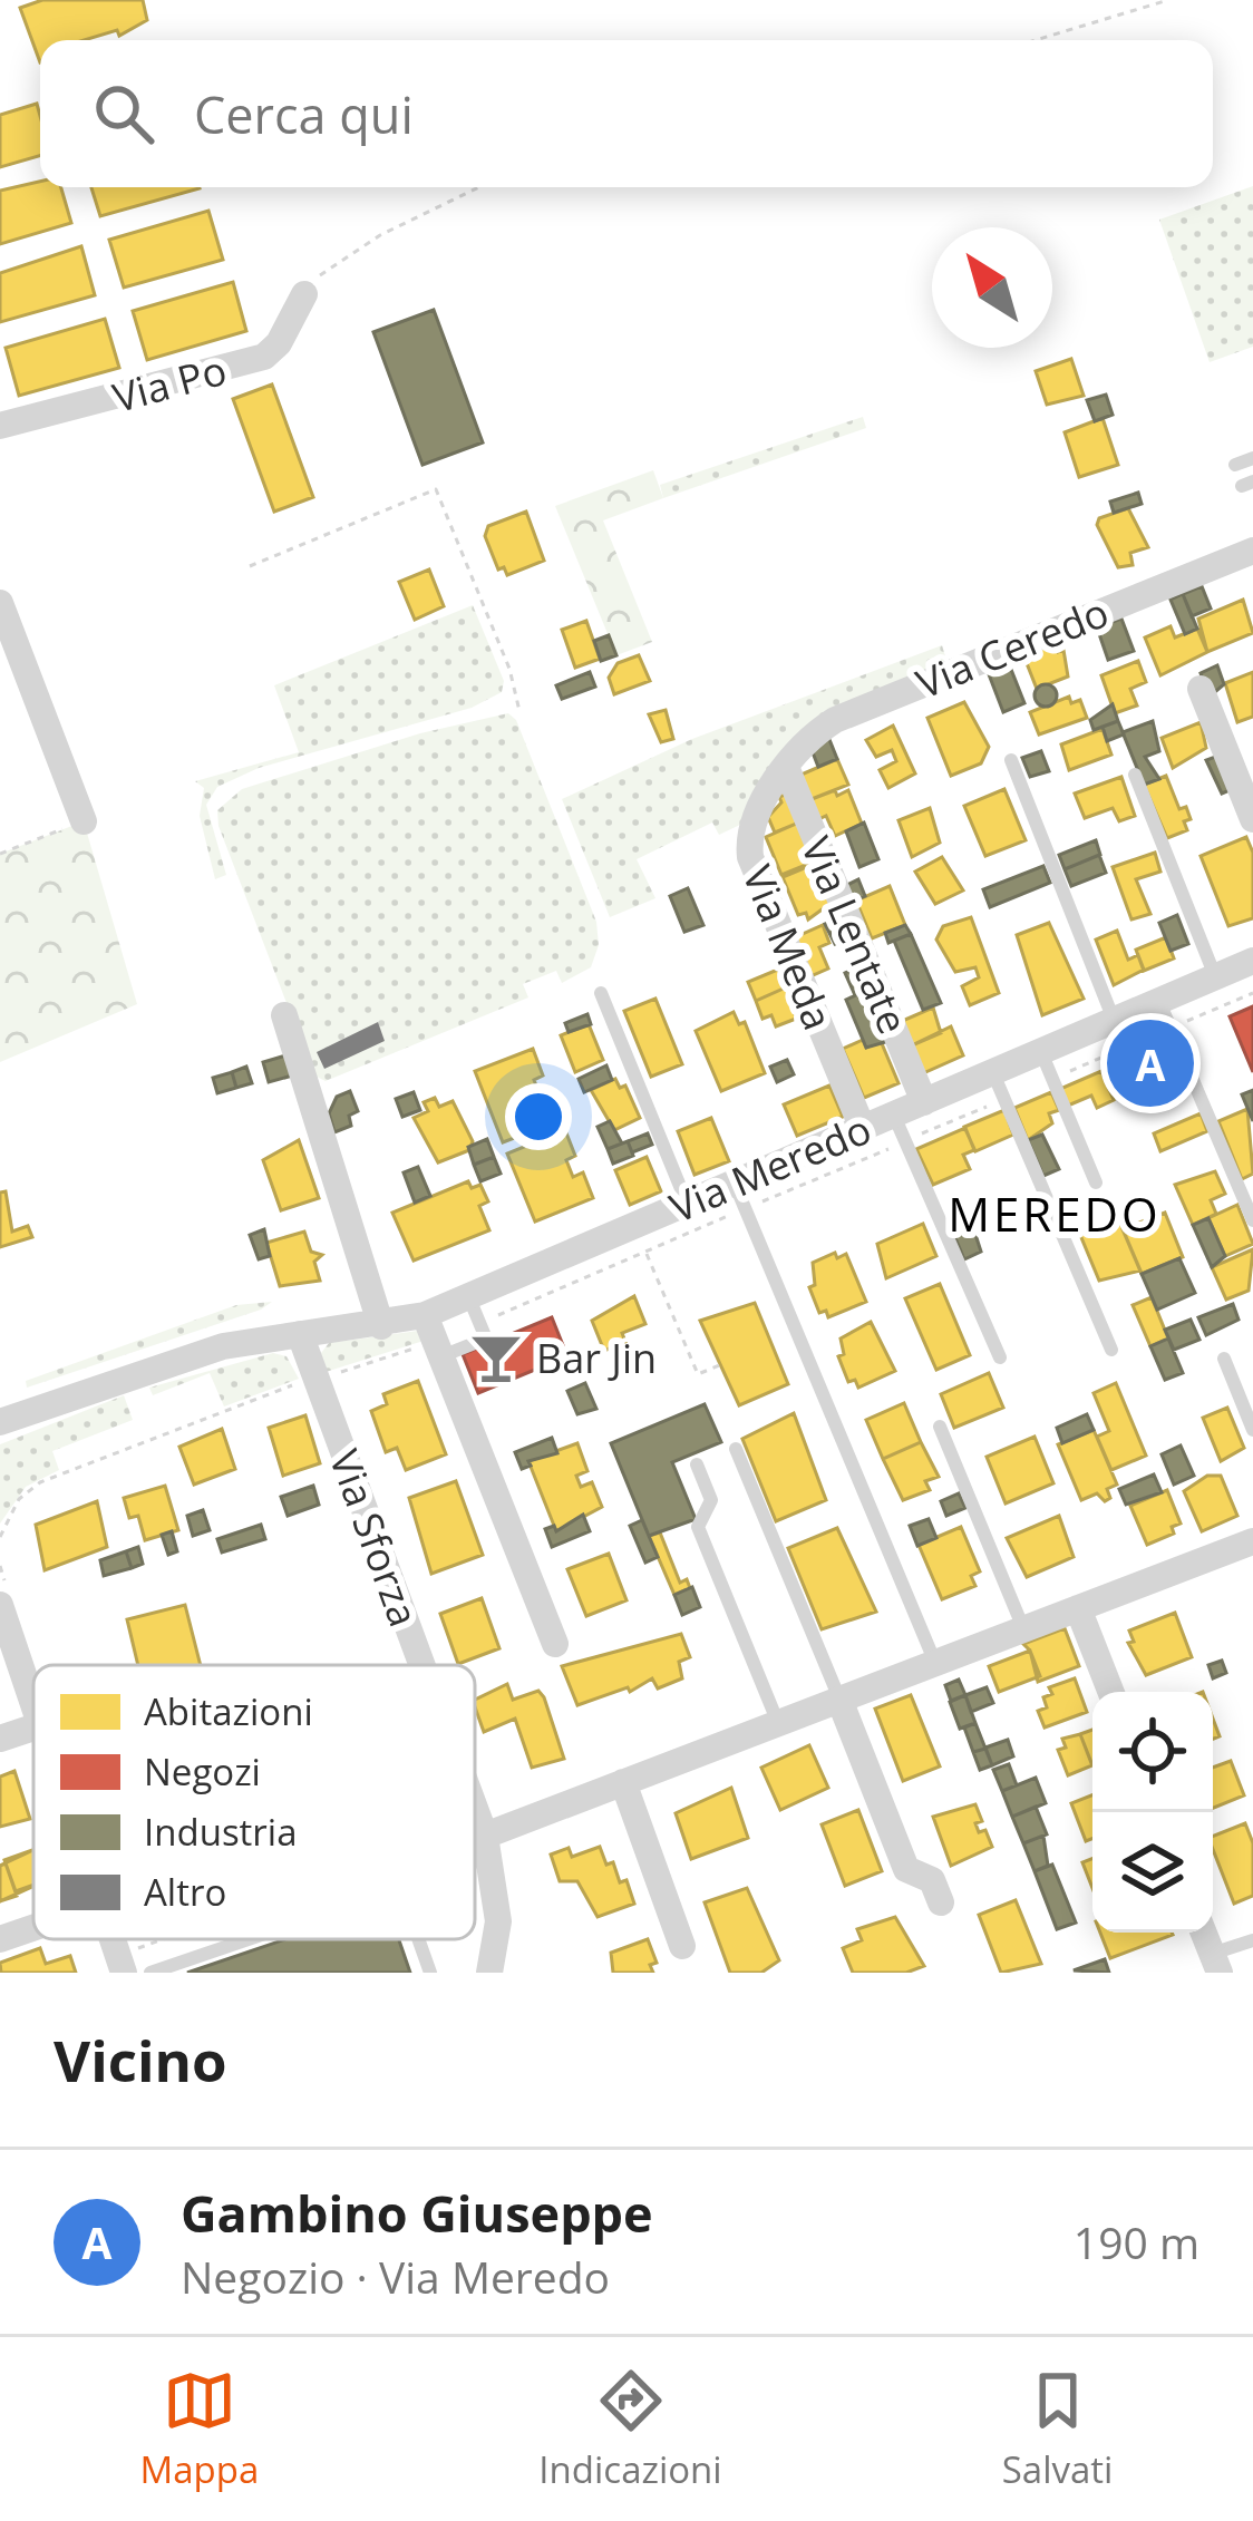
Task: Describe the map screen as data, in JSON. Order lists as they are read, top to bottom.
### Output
{
  "streets": {
    "street": [
      "Via Po",
      "Via Ceredo",
      "Via Lentate",
      "Via Meda",
      "Via Meredo",
      "Via Sforza"
    ]
  },
  "crossings": [
    ["Via Ceredo", "Via Lentate"],
    ["Via Ceredo", "Via Meda"],
    ["Via Lentate", "Via Meda"],
    ["Via Lentate", "Via Meredo"],
    ["Via Meda", "Via Meredo"],
    ["Via Meredo", "Via Sforza"]
  ],
  "districts": ["MEREDO"],
  "places": {
    "bar": ["Bar Jin"]
  },
  "legend": [
    "Abitazioni",
    "Negozi",
    "Industria",
    "Altro"
  ],
  "north": "top left",
  "page": {
    "search": "Cerca qui",
    "pins": "A",
    "heading": "Vicino",
    "list": [
      {
        "mark": "A",
        "name": "Gambino Giuseppe",
        "note": "Negozio · Via Meredo",
        "value": "190 m"
      }
    ],
    "nav": ["Mappa", "Indicazioni", "Salvati"]
  }
}
